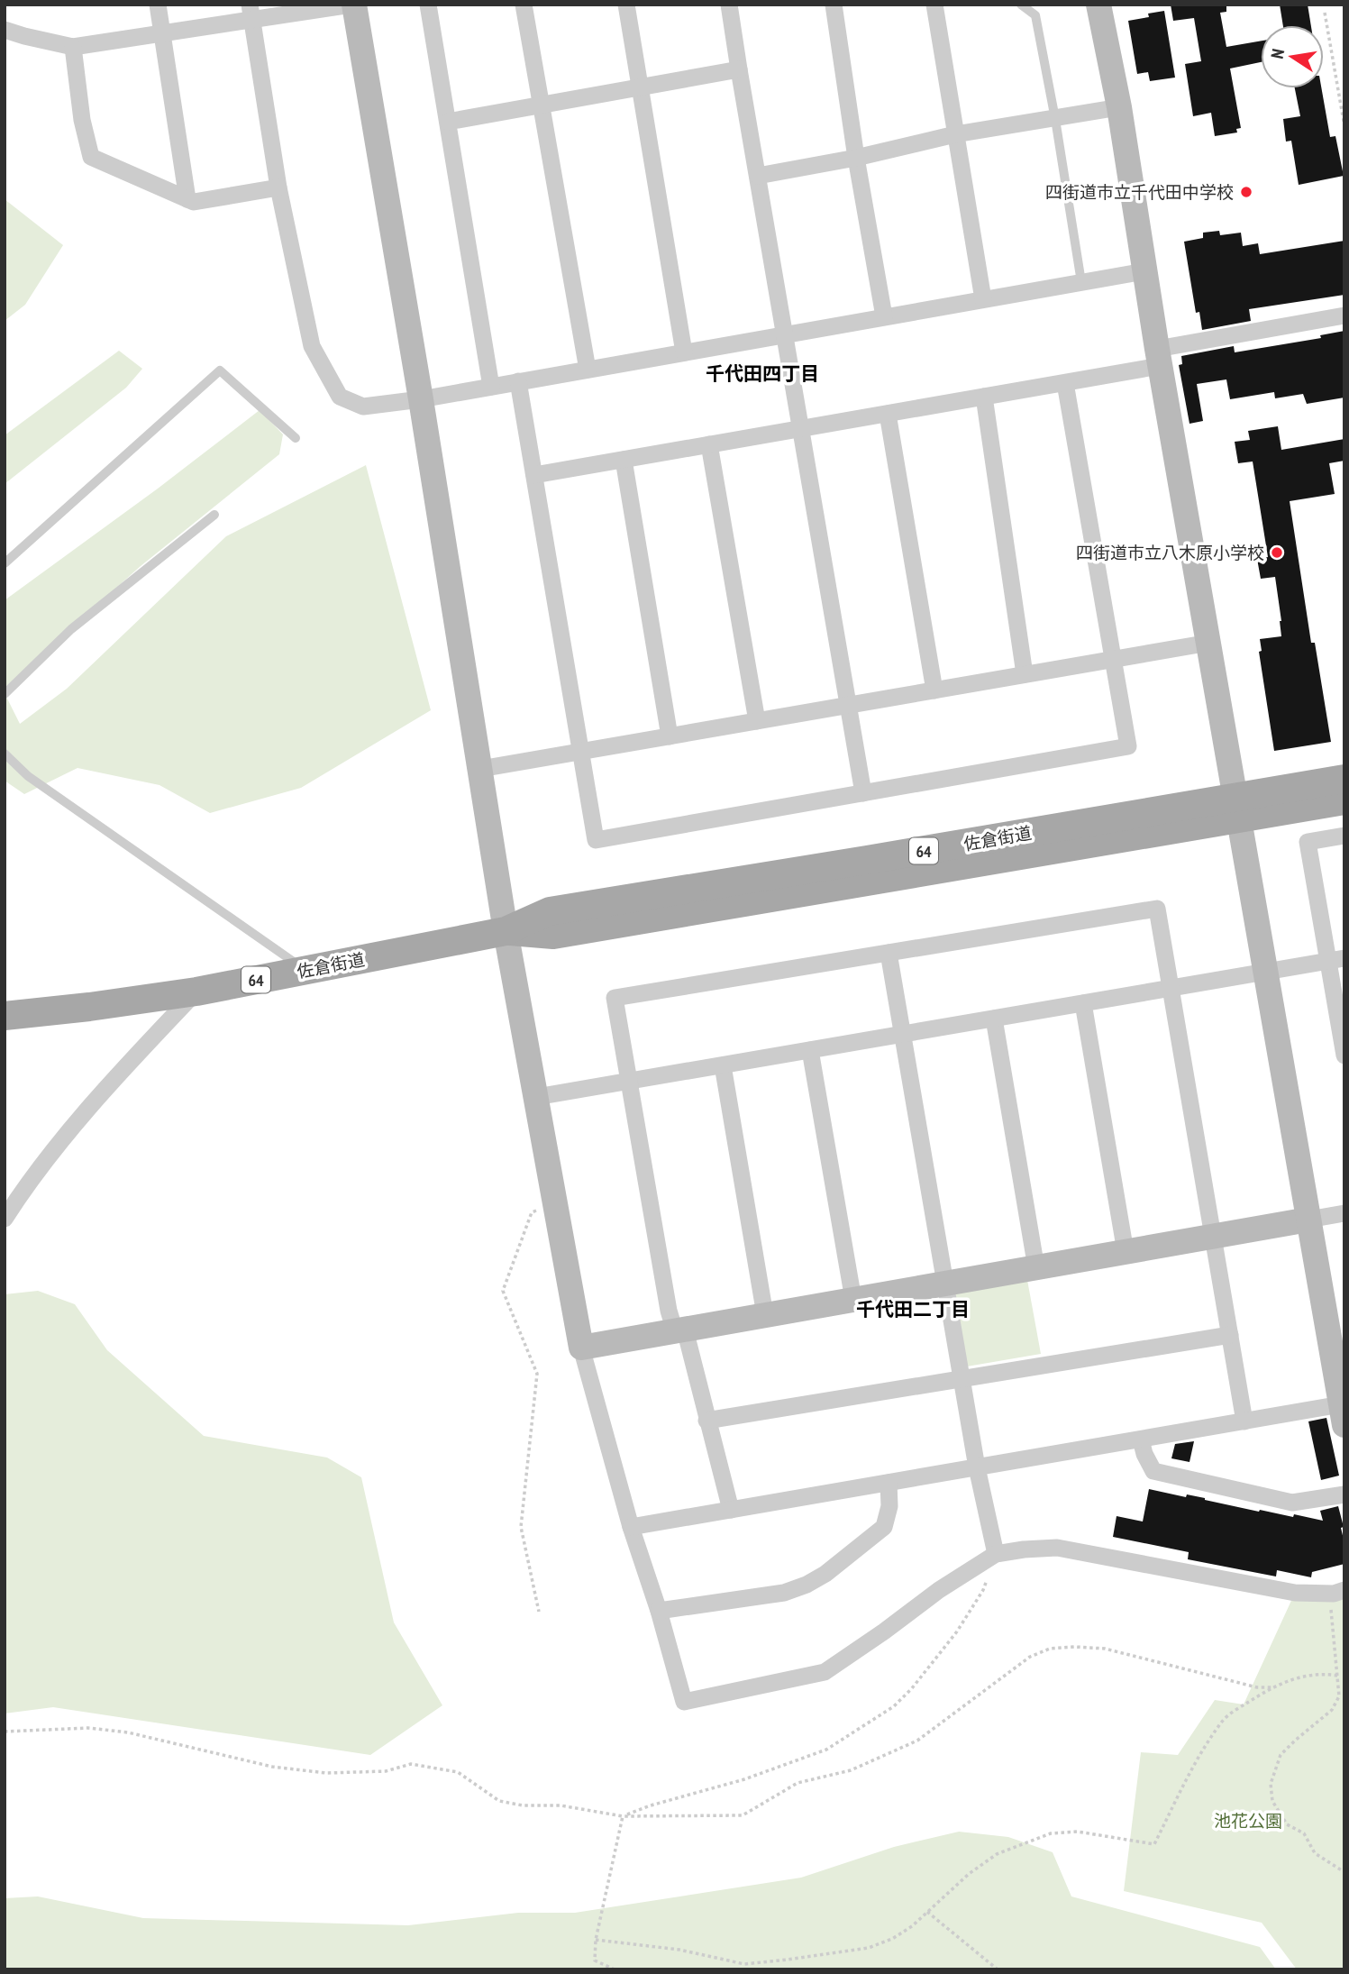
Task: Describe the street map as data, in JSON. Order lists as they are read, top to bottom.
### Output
{
  "streets": {
    "main road": ["佐倉街道", "64"]
  },
  "districts": ["千代田四丁目", "千代田二丁目"],
  "parks": ["池花公園"],
  "places": ["四街道市立千代田中学校", "四街道市立八木原小学校"],
  "north": "left"
}
